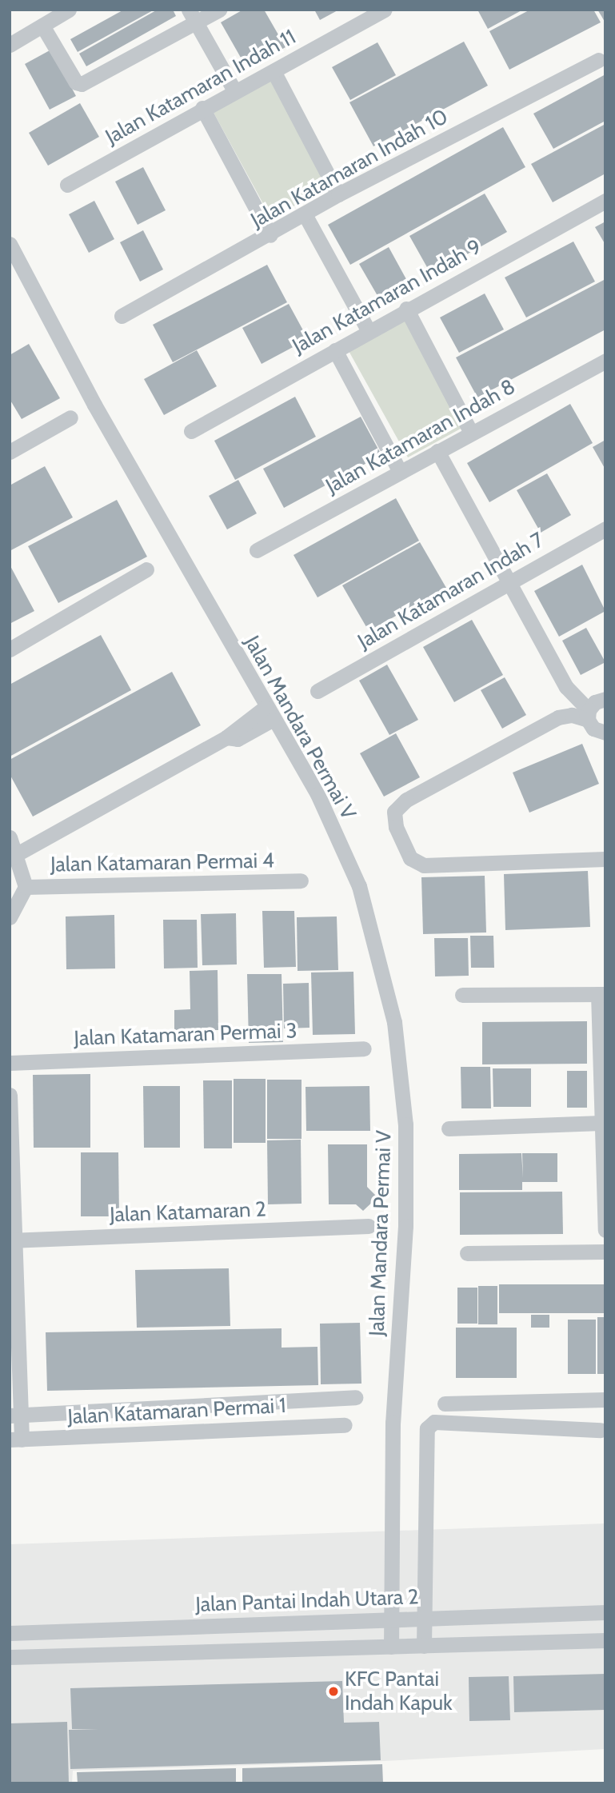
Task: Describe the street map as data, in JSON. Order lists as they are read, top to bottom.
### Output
{
  "streets": {
    "street": [
      "Jalan Katamaran Indah 11",
      "Jalan Katamaran Indah 10",
      "Jalan Katamaran Indah 9",
      "Jalan Katamaran Indah 8",
      "Jalan Katamaran Indah 7",
      "Jalan Mandara Permai V",
      "Jalan Katamaran Permai 4",
      "Jalan Katamaran Permai 3",
      "Jalan Katamaran 2",
      "Jalan Katamaran Permai 1",
      "Jalan Pantai Indah Utara 2"
    ]
  },
  "crossings": [
    ["Jalan Mandara Permai V", "Jalan Pantai Indah Utara 2"]
  ],
  "places": ["KFC Pantai Indah Kapuk"]
}
